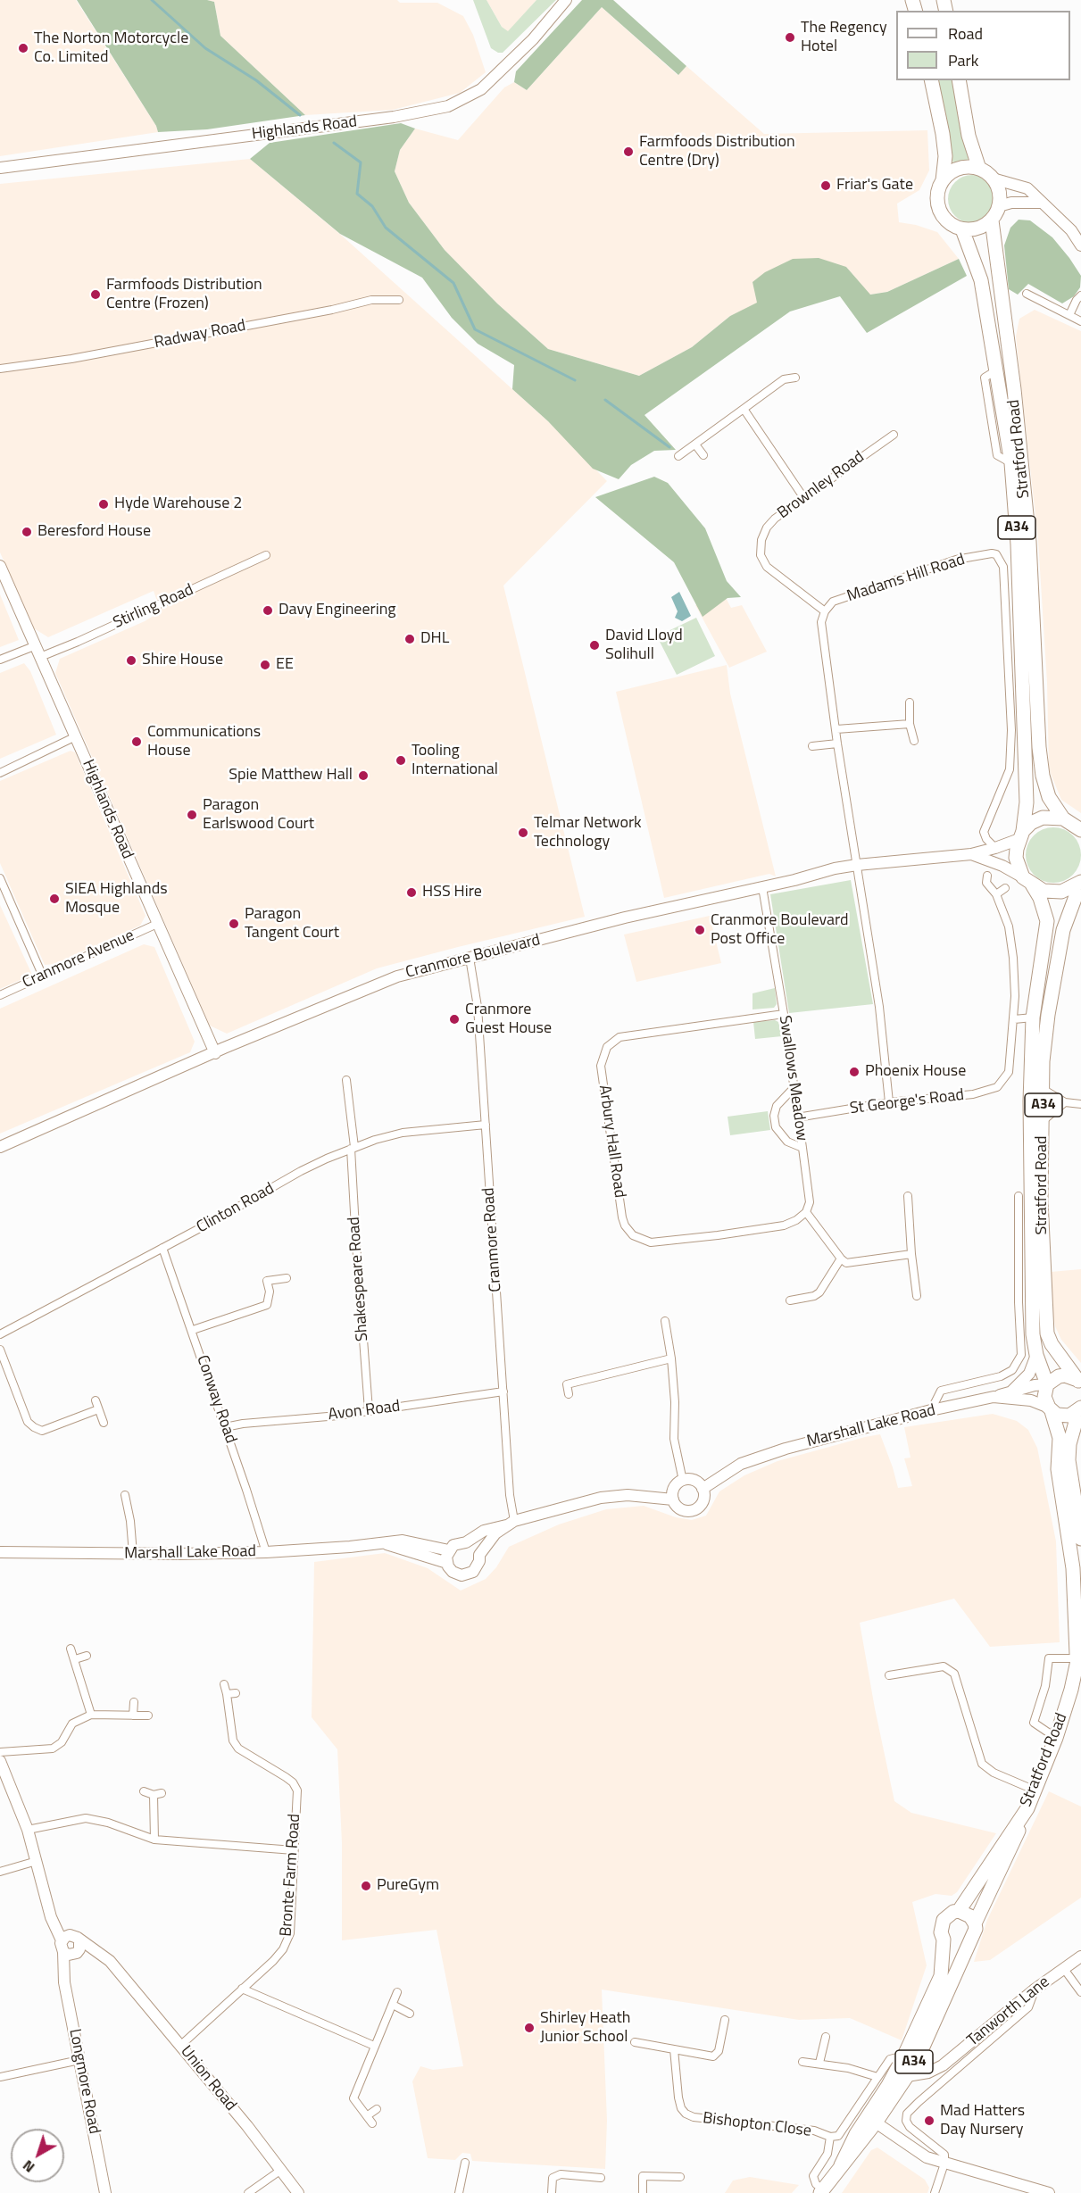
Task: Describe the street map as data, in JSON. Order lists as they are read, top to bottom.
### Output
{
  "streets": {
    "highway": ["Stratford Road", "A34"],
    "street": [
      "Highlands Road",
      "Radway Road",
      "Brownley Road",
      "Madams Hill Road",
      "Stirling Road",
      "Cranmore Boulevard",
      "Cranmore Avenue",
      "Swallows Meadow",
      "St George's Road",
      "Arbury Hall Road",
      "Clinton Road",
      "Cranmore Road",
      "Shakespeare Road",
      "Conway Road",
      "Avon Road",
      "Marshall Lake Road",
      "Bronte Farm Road",
      "Tanworth Lane",
      "Union Road",
      "Longmore Road",
      "Bishopton Close"
    ]
  },
  "crossings": [
    ["Highlands Road", "Stirling Road"],
    ["Highlands Road", "Cranmore Boulevard"],
    ["Highlands Road", "Cranmore Avenue"],
    ["Stratford Road", "A34"],
    ["Stratford Road", "Cranmore Boulevard"],
    ["Stratford Road", "Marshall Lake Road"],
    ["Stratford Road", "Tanworth Lane"],
    ["Brownley Road", "Madams Hill Road"],
    ["A34", "Cranmore Boulevard"],
    ["Madams Hill Road", "Cranmore Boulevard"],
    ["Cranmore Boulevard", "Swallows Meadow"],
    ["Cranmore Boulevard", "Cranmore Road"],
    ["Swallows Meadow", "St George's Road"],
    ["Swallows Meadow", "Arbury Hall Road"],
    ["Clinton Road", "Cranmore Road"],
    ["Clinton Road", "Shakespeare Road"],
    ["Clinton Road", "Conway Road"],
    ["Cranmore Road", "Avon Road"],
    ["Cranmore Road", "Marshall Lake Road"],
    ["Shakespeare Road", "Avon Road"],
    ["Conway Road", "Avon Road"],
    ["Conway Road", "Marshall Lake Road"],
    ["Bronte Farm Road", "Union Road"],
    ["Union Road", "Longmore Road"]
  ],
  "places": [
    "The Regency Hotel",
    "The Norton Motorcycle Co. Limited",
    "Farmfoods Distribution Centre (Dry)",
    "Friar's Gate",
    "Farmfoods Distribution Centre (Frozen)",
    "Hyde Warehouse 2",
    "Beresford House",
    "Davy Engineering",
    "DHL",
    "David Lloyd Solihull",
    "Shire House",
    "EE",
    "Communications House",
    "Tooling International",
    "Spie Matthew Hall",
    "Paragon Earlswood Court",
    "Telmar Network Technology",
    "HSS Hire",
    "SIEA Highlands Mosque",
    "Paragon Tangent Court",
    "Cranmore Boulevard Post Office",
    "Cranmore Guest House",
    "Phoenix House",
    "PureGym",
    "Shirley Heath Junior School",
    "Mad Hatters Day Nursery"
  ],
  "legend": ["Road", "Park"],
  "north": "bottom left"
}
